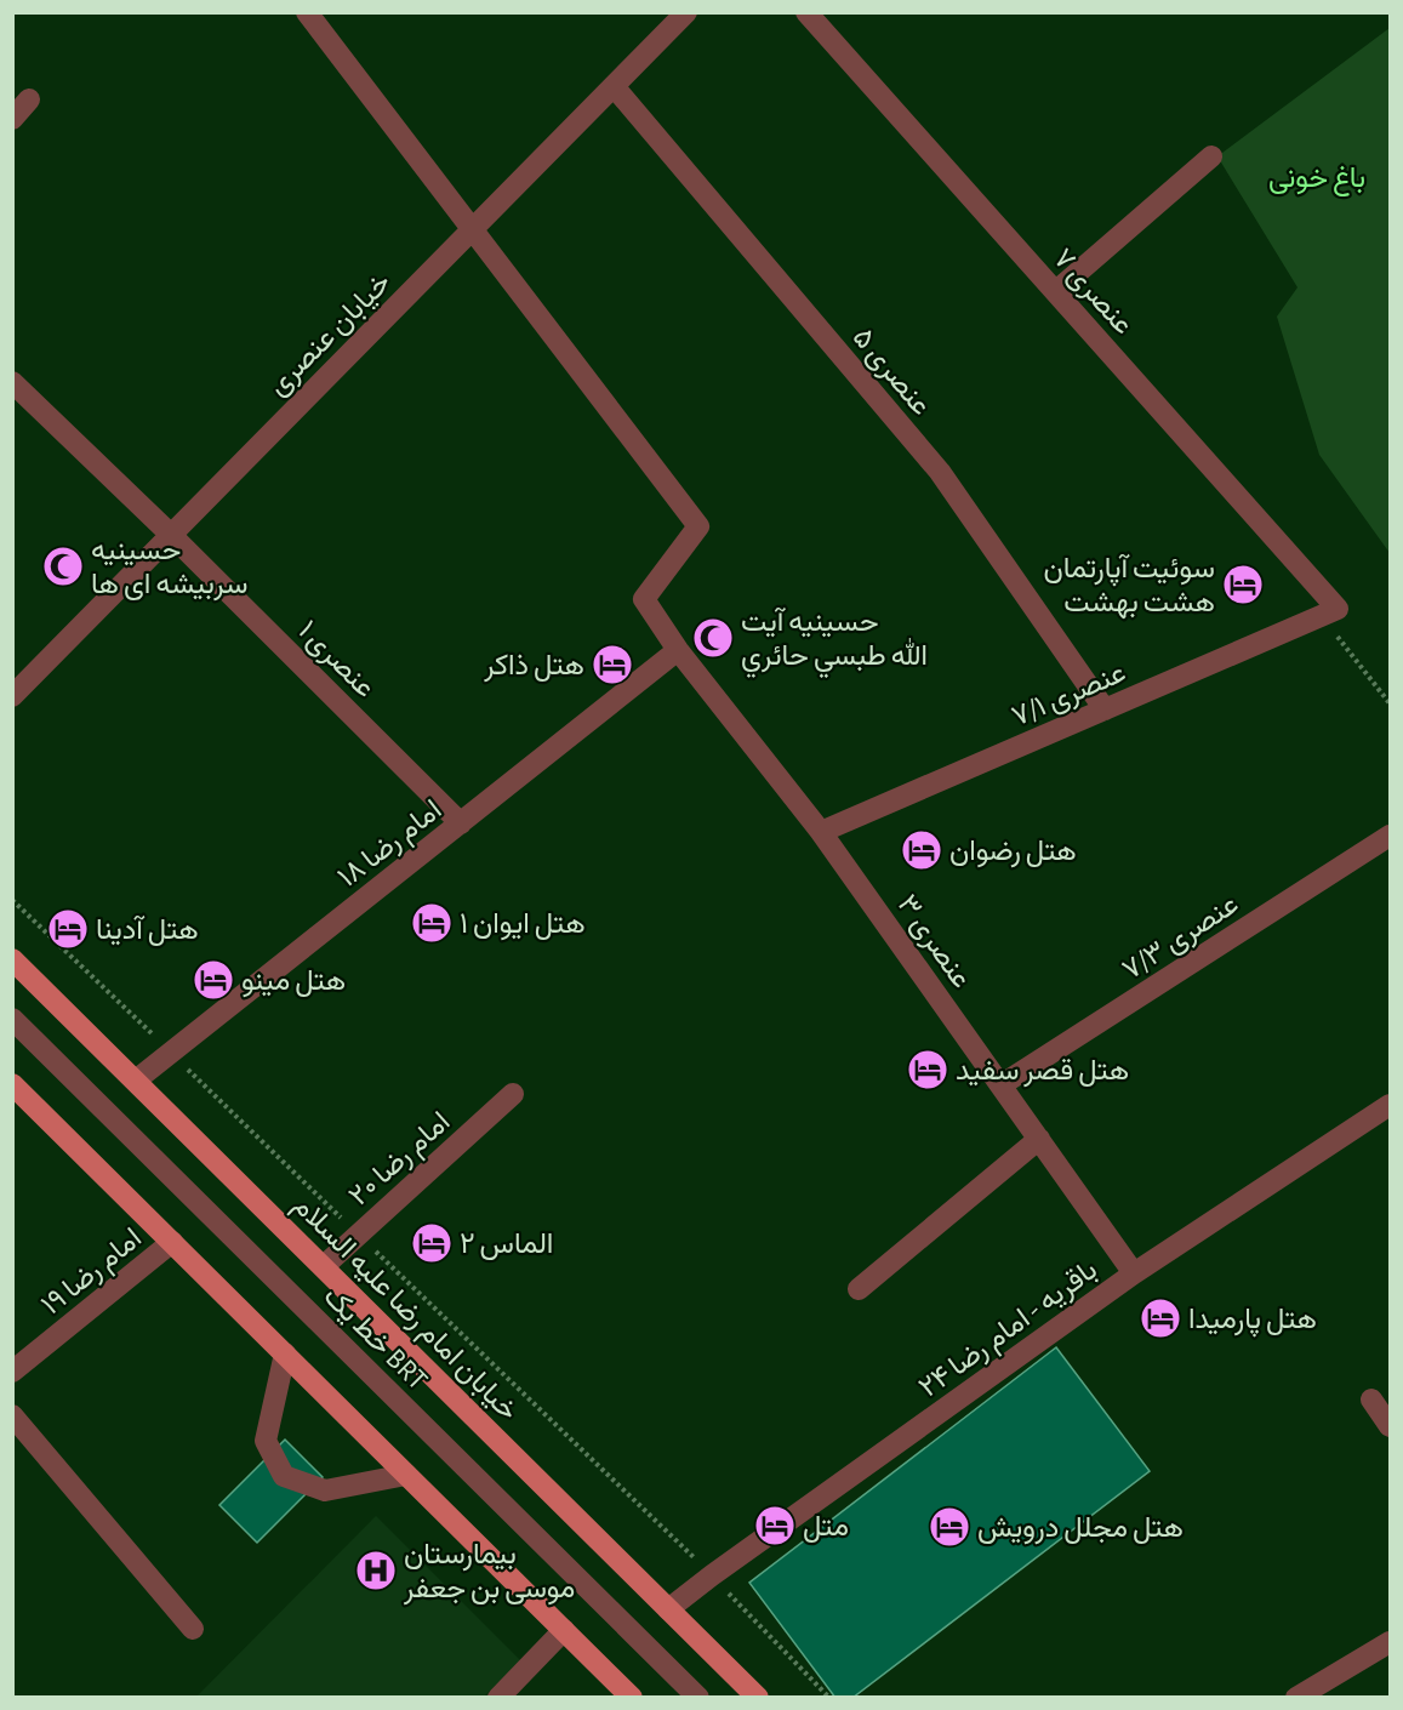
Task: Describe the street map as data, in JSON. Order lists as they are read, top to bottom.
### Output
{
  "streets": {
    "main road": ["خیابان امام رضا علیه السلام"],
    "street": [
      "عنصری ۷",
      "خیابان عنصری",
      "عنصری ۵",
      "عنصری ۱",
      "عنصری ۷/۱",
      "امام رضا ۱۸",
      "عنصری ۷/۳",
      "عنصری ۳",
      "امام رضا ۲۰",
      "امام رضا ۱۹",
      "باقریه - امام رضا ۲۴",
      "خط یک BRT"
    ]
  },
  "crossings": [
    ["عنصری ۷", "عنصری ۷/۱"],
    ["خیابان عنصری", "عنصری ۵"],
    ["خیابان عنصری", "عنصری ۱"],
    ["خیابان عنصری", "عنصری ۳"],
    ["عنصری ۵", "عنصری ۷/۱"],
    ["عنصری ۱", "امام رضا ۱۸"],
    ["عنصری ۷/۱", "عنصری ۳"],
    ["امام رضا ۱۸", "عنصری ۳"],
    ["امام رضا ۱۸", "خیابان امام رضا علیه السلام"],
    ["عنصری ۷/۳", "عنصری ۳"],
    ["عنصری ۳", "باقریه - امام رضا ۲۴"],
    ["امام رضا ۲۰", "خیابان امام رضا علیه السلام"],
    ["خیابان امام رضا علیه السلام", "باقریه - امام رضا ۲۴"]
  ],
  "parks": ["باغ خونی"],
  "places": {
    "mosque": ["حسینیه سربیشه ای ها", "حسينيه آيت الله طبسي حائري"],
    "hotel": [
      "سوئیت آپارتمان هشت بهشت",
      "هتل ذاکر",
      "هتل رضوان",
      "هتل ایوان ۱",
      "هتل آدینا",
      "هتل مینو",
      "هتل قصر سفید",
      "الماس ۲",
      "هتل پارمیدا",
      "متل",
      "هتل مجلل درویش"
    ],
    "hospital": ["بیمارستان موسی بن جعفر"]
  }
}
